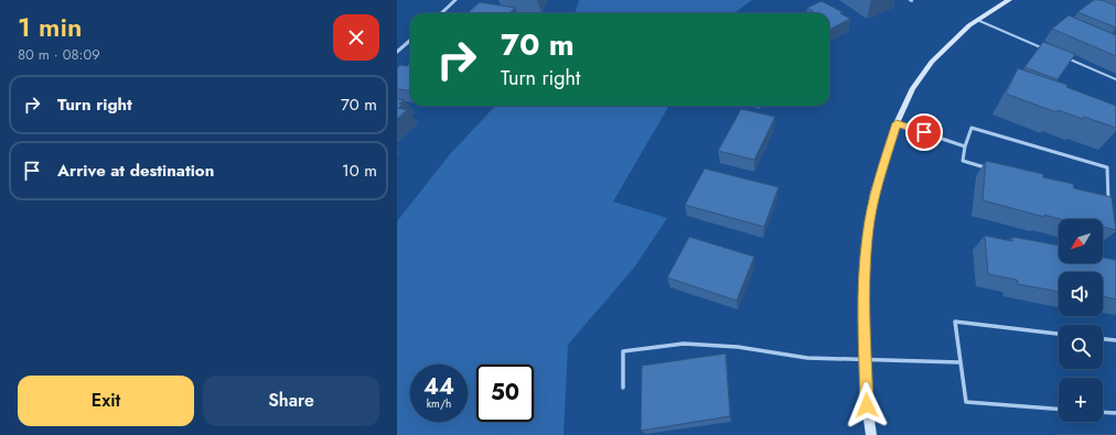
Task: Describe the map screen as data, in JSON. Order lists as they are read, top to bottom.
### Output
{
  "north": "bottom left",
  "page": {
    "heading": ["1 min", "80 m · 08:09"],
    "turn": ["70 m", "Turn right"],
    "list": [
      {
        "name": "Turn right",
        "value": "70 m"
      },
      {
        "name": "Arrive at destination",
        "value": "10 m"
      }
    ],
    "map_buttons": "+",
    "speed": "44 km/h",
    "limit": "50",
    "buttons": ["Exit", "Share"]
  }
}
